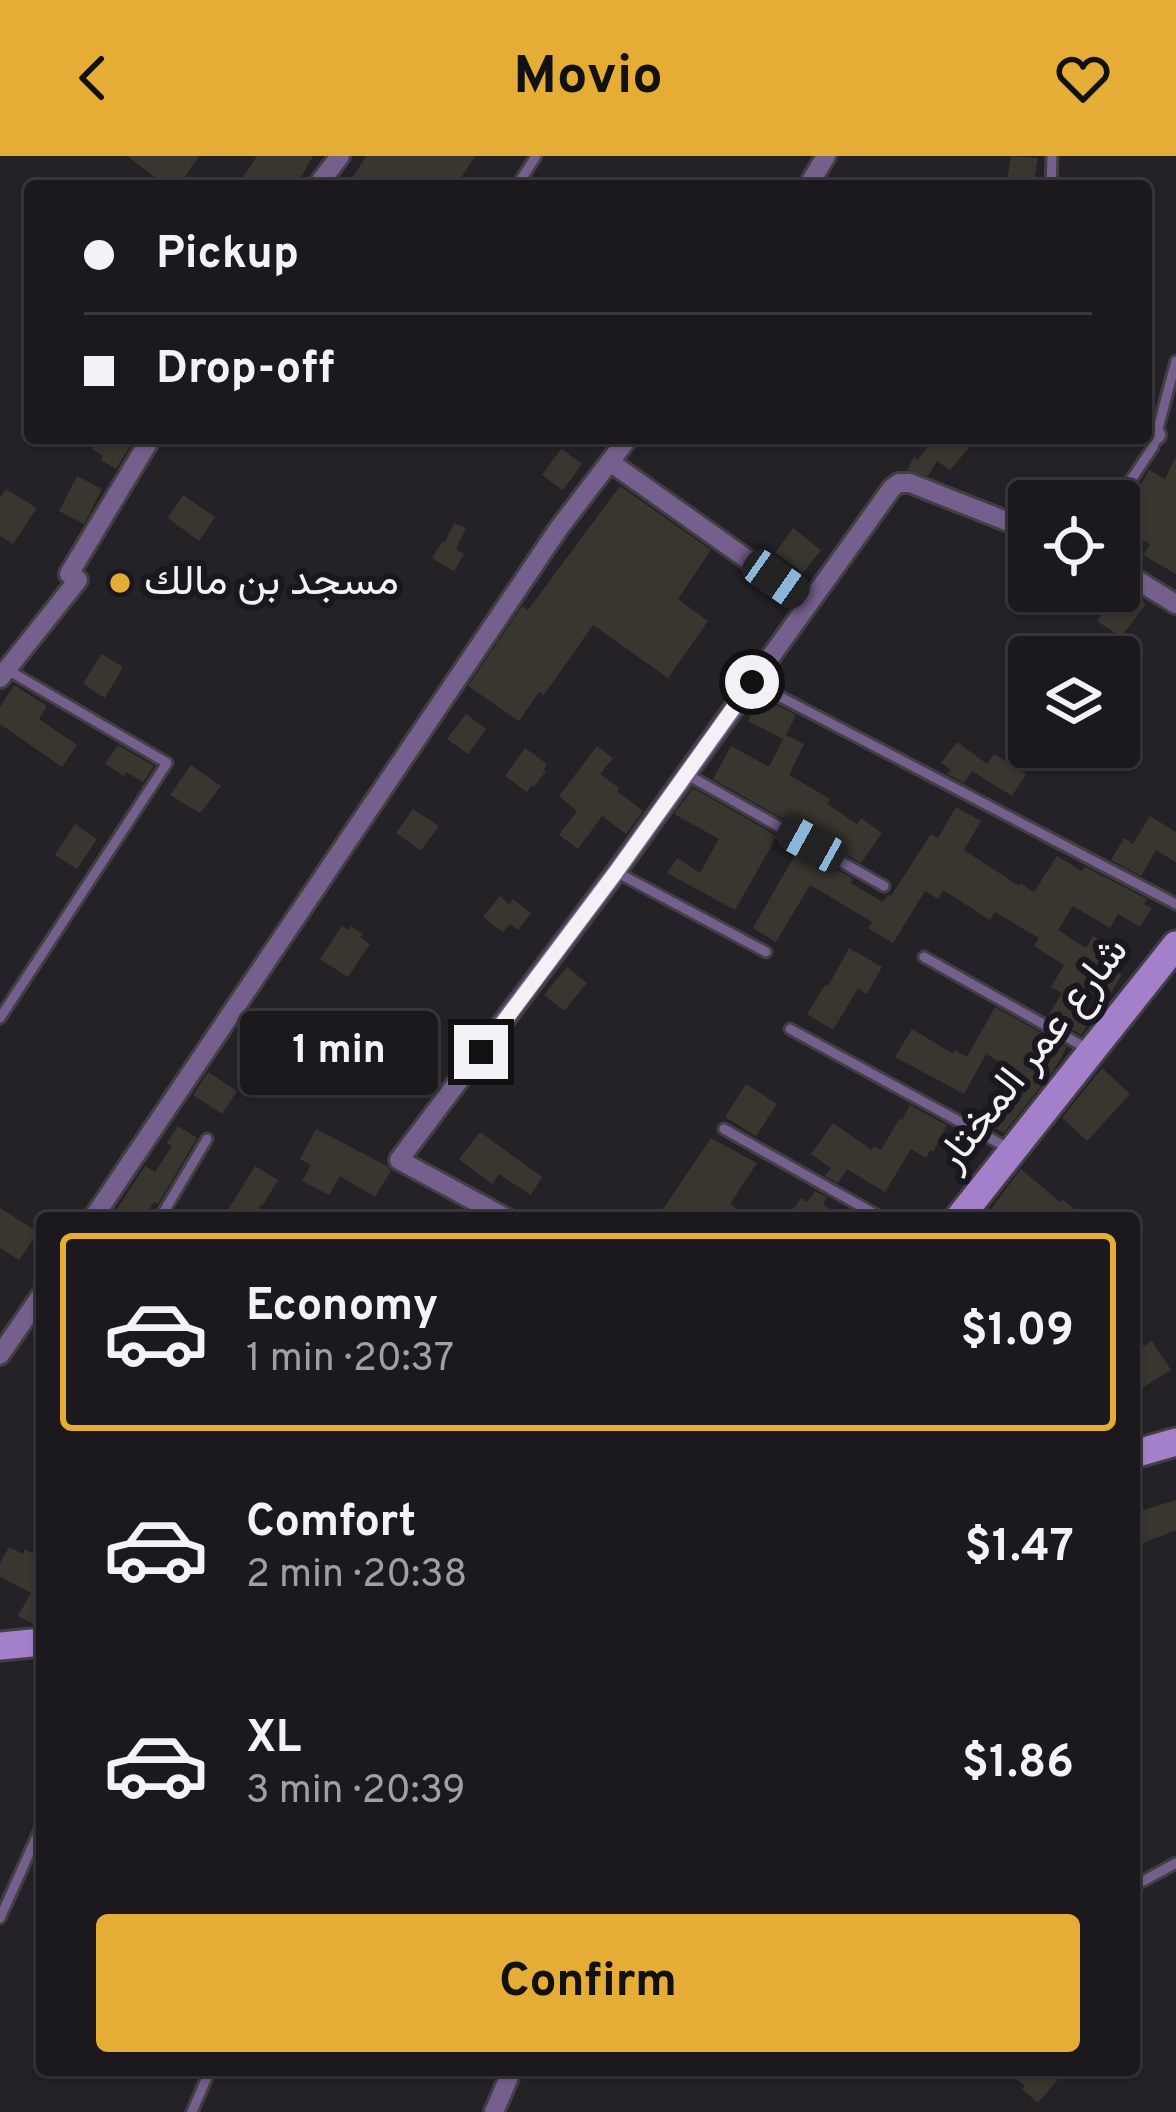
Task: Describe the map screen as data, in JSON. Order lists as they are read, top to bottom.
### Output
{
  "streets": {
    "street": ["شارع عمر المختار"]
  },
  "places": ["مسجد بن مالك"],
  "page": {
    "header": "Movio",
    "banner": ["Pickup", "Drop-off"],
    "bubble": "1 min",
    "list": [
      {
        "name": "Economy",
        "note": "1 min · 20:37",
        "value": "$1.09"
      },
      {
        "name": "Comfort",
        "note": "2 min · 20:38",
        "value": "$1.47"
      },
      {
        "name": "XL",
        "note": "3 min · 20:39",
        "value": "$1.86"
      }
    ],
    "buttons": "Confirm"
  }
}
